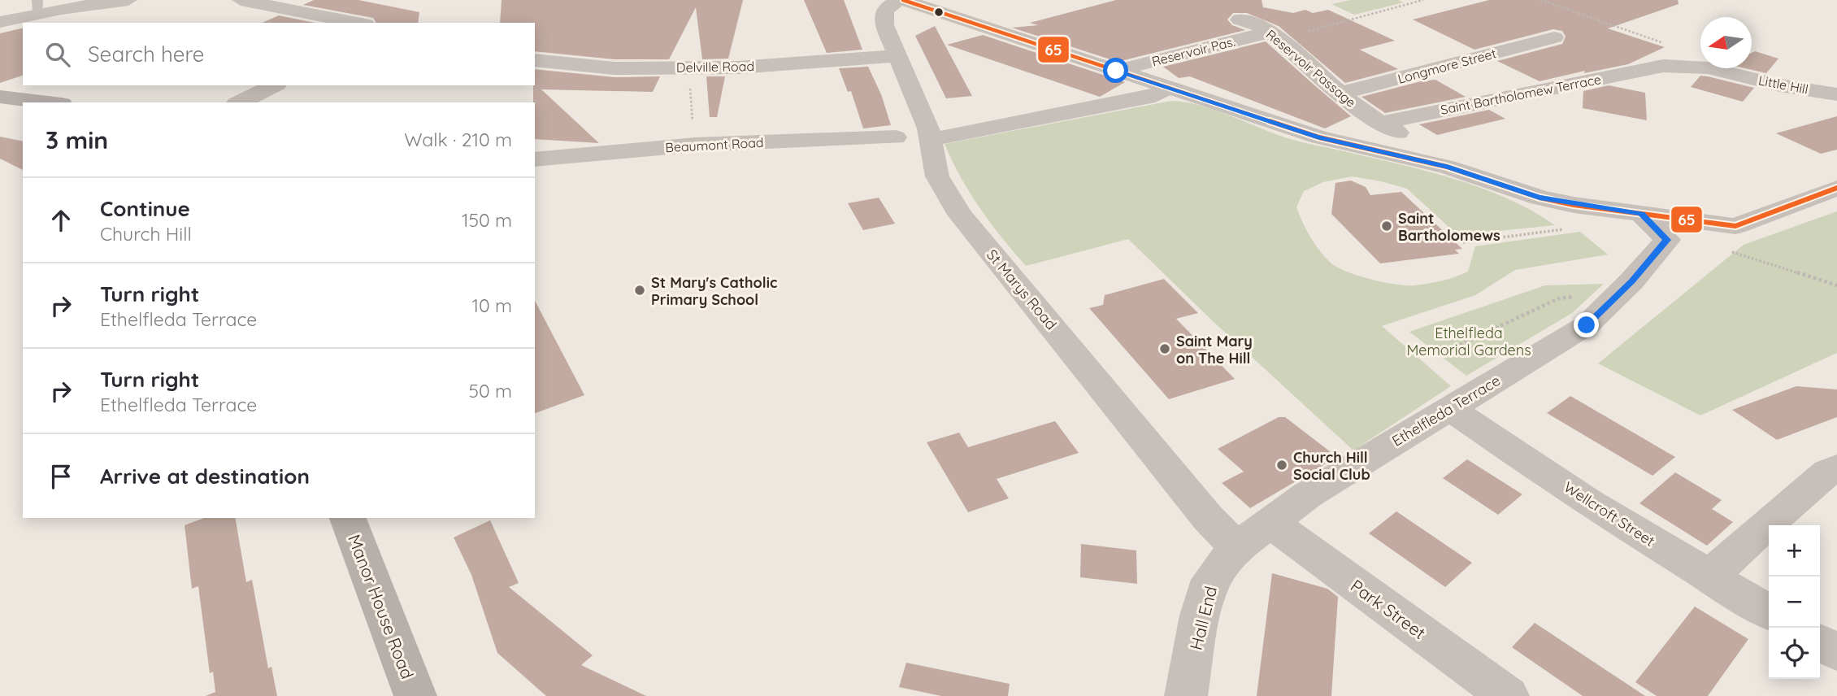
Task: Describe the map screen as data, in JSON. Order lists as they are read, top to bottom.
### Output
{
  "streets": {
    "main road": ["Manor House Road"],
    "street": [
      "Reservoir Pas.",
      "Longmore Street",
      "Delville Road",
      "Reservoir Passage",
      "Little Hill",
      "Saint Bartholomew Terrace",
      "Beaumont Road",
      "St Marys Road",
      "Ethelfleda Terrace",
      "Wellcroft Street",
      "Park Street",
      "Hall End"
    ]
  },
  "crossings": [
    ["Reservoir Pas.", "Reservoir Passage"],
    ["Longmore Street", "Reservoir Passage"],
    ["Delville Road", "St Marys Road"],
    ["Reservoir Passage", "Saint Bartholomew Terrace"],
    ["Little Hill", "Saint Bartholomew Terrace"],
    ["St Marys Road", "Ethelfleda Terrace"],
    ["St Marys Road", "Hall End"],
    ["Ethelfleda Terrace", "Wellcroft Street"],
    ["Ethelfleda Terrace", "Park Street"],
    ["Ethelfleda Terrace", "Hall End"]
  ],
  "parks": ["Ethelfleda Memorial Gardens"],
  "places": [
    "Saint Bartholomews",
    "St Mary's Catholic Primary School",
    "Saint Mary on The Hill",
    "Church Hill Social Club"
  ],
  "lines": ["transit line 65"],
  "north": "left",
  "page": {
    "search": "Search here",
    "heading": ["3 min", "Walk · 210 m"],
    "list": [
      ["Continue", "Church Hill", "150 m"],
      ["Turn right", "Ethelfleda Terrace", "10 m"],
      ["Turn right", "Ethelfleda Terrace", "50 m"],
      "Arrive at destination"
    ],
    "map_buttons": ["+", "−"]
  }
}
